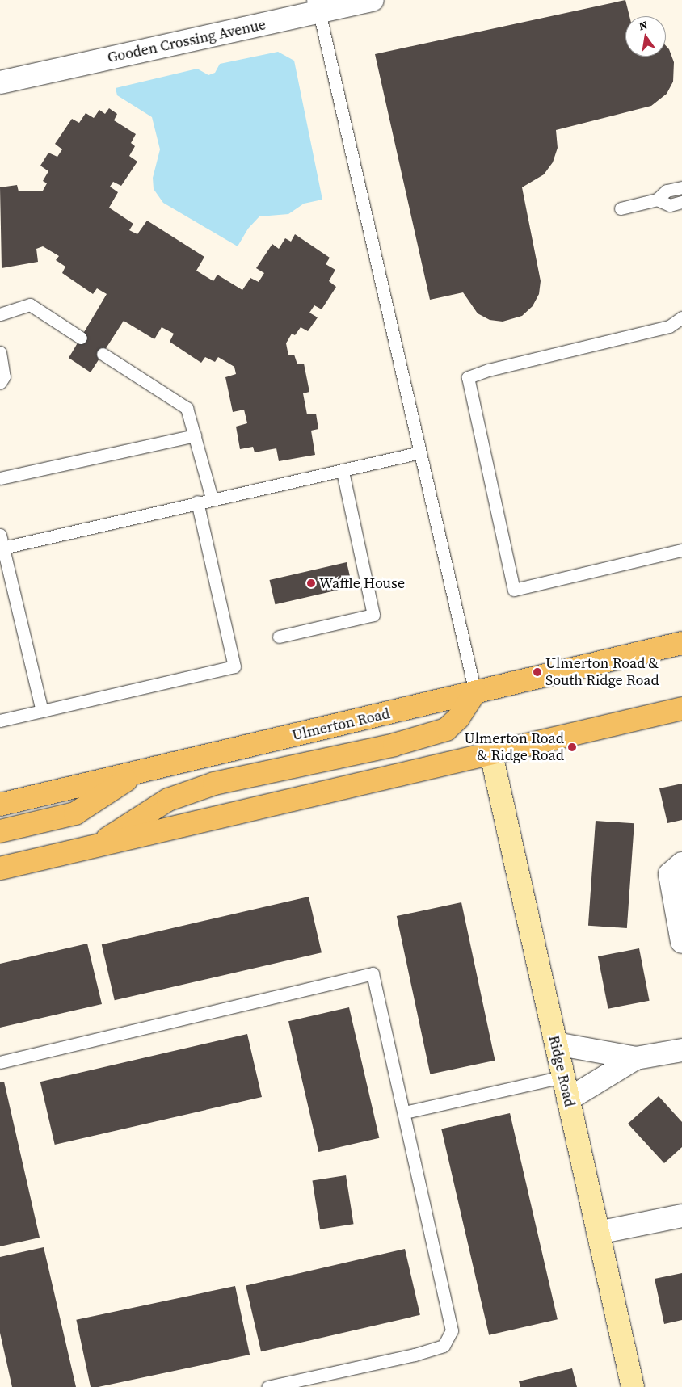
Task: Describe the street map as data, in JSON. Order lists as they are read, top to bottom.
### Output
{
  "streets": {
    "main road": ["Ulmerton Road"],
    "street": ["Gooden Crossing Avenue", "Ridge Road"]
  },
  "places": ["Waffle House", "Ulmerton Road & South Ridge Road", "Ulmerton Road & Ridge Road"],
  "north": "top"
}
